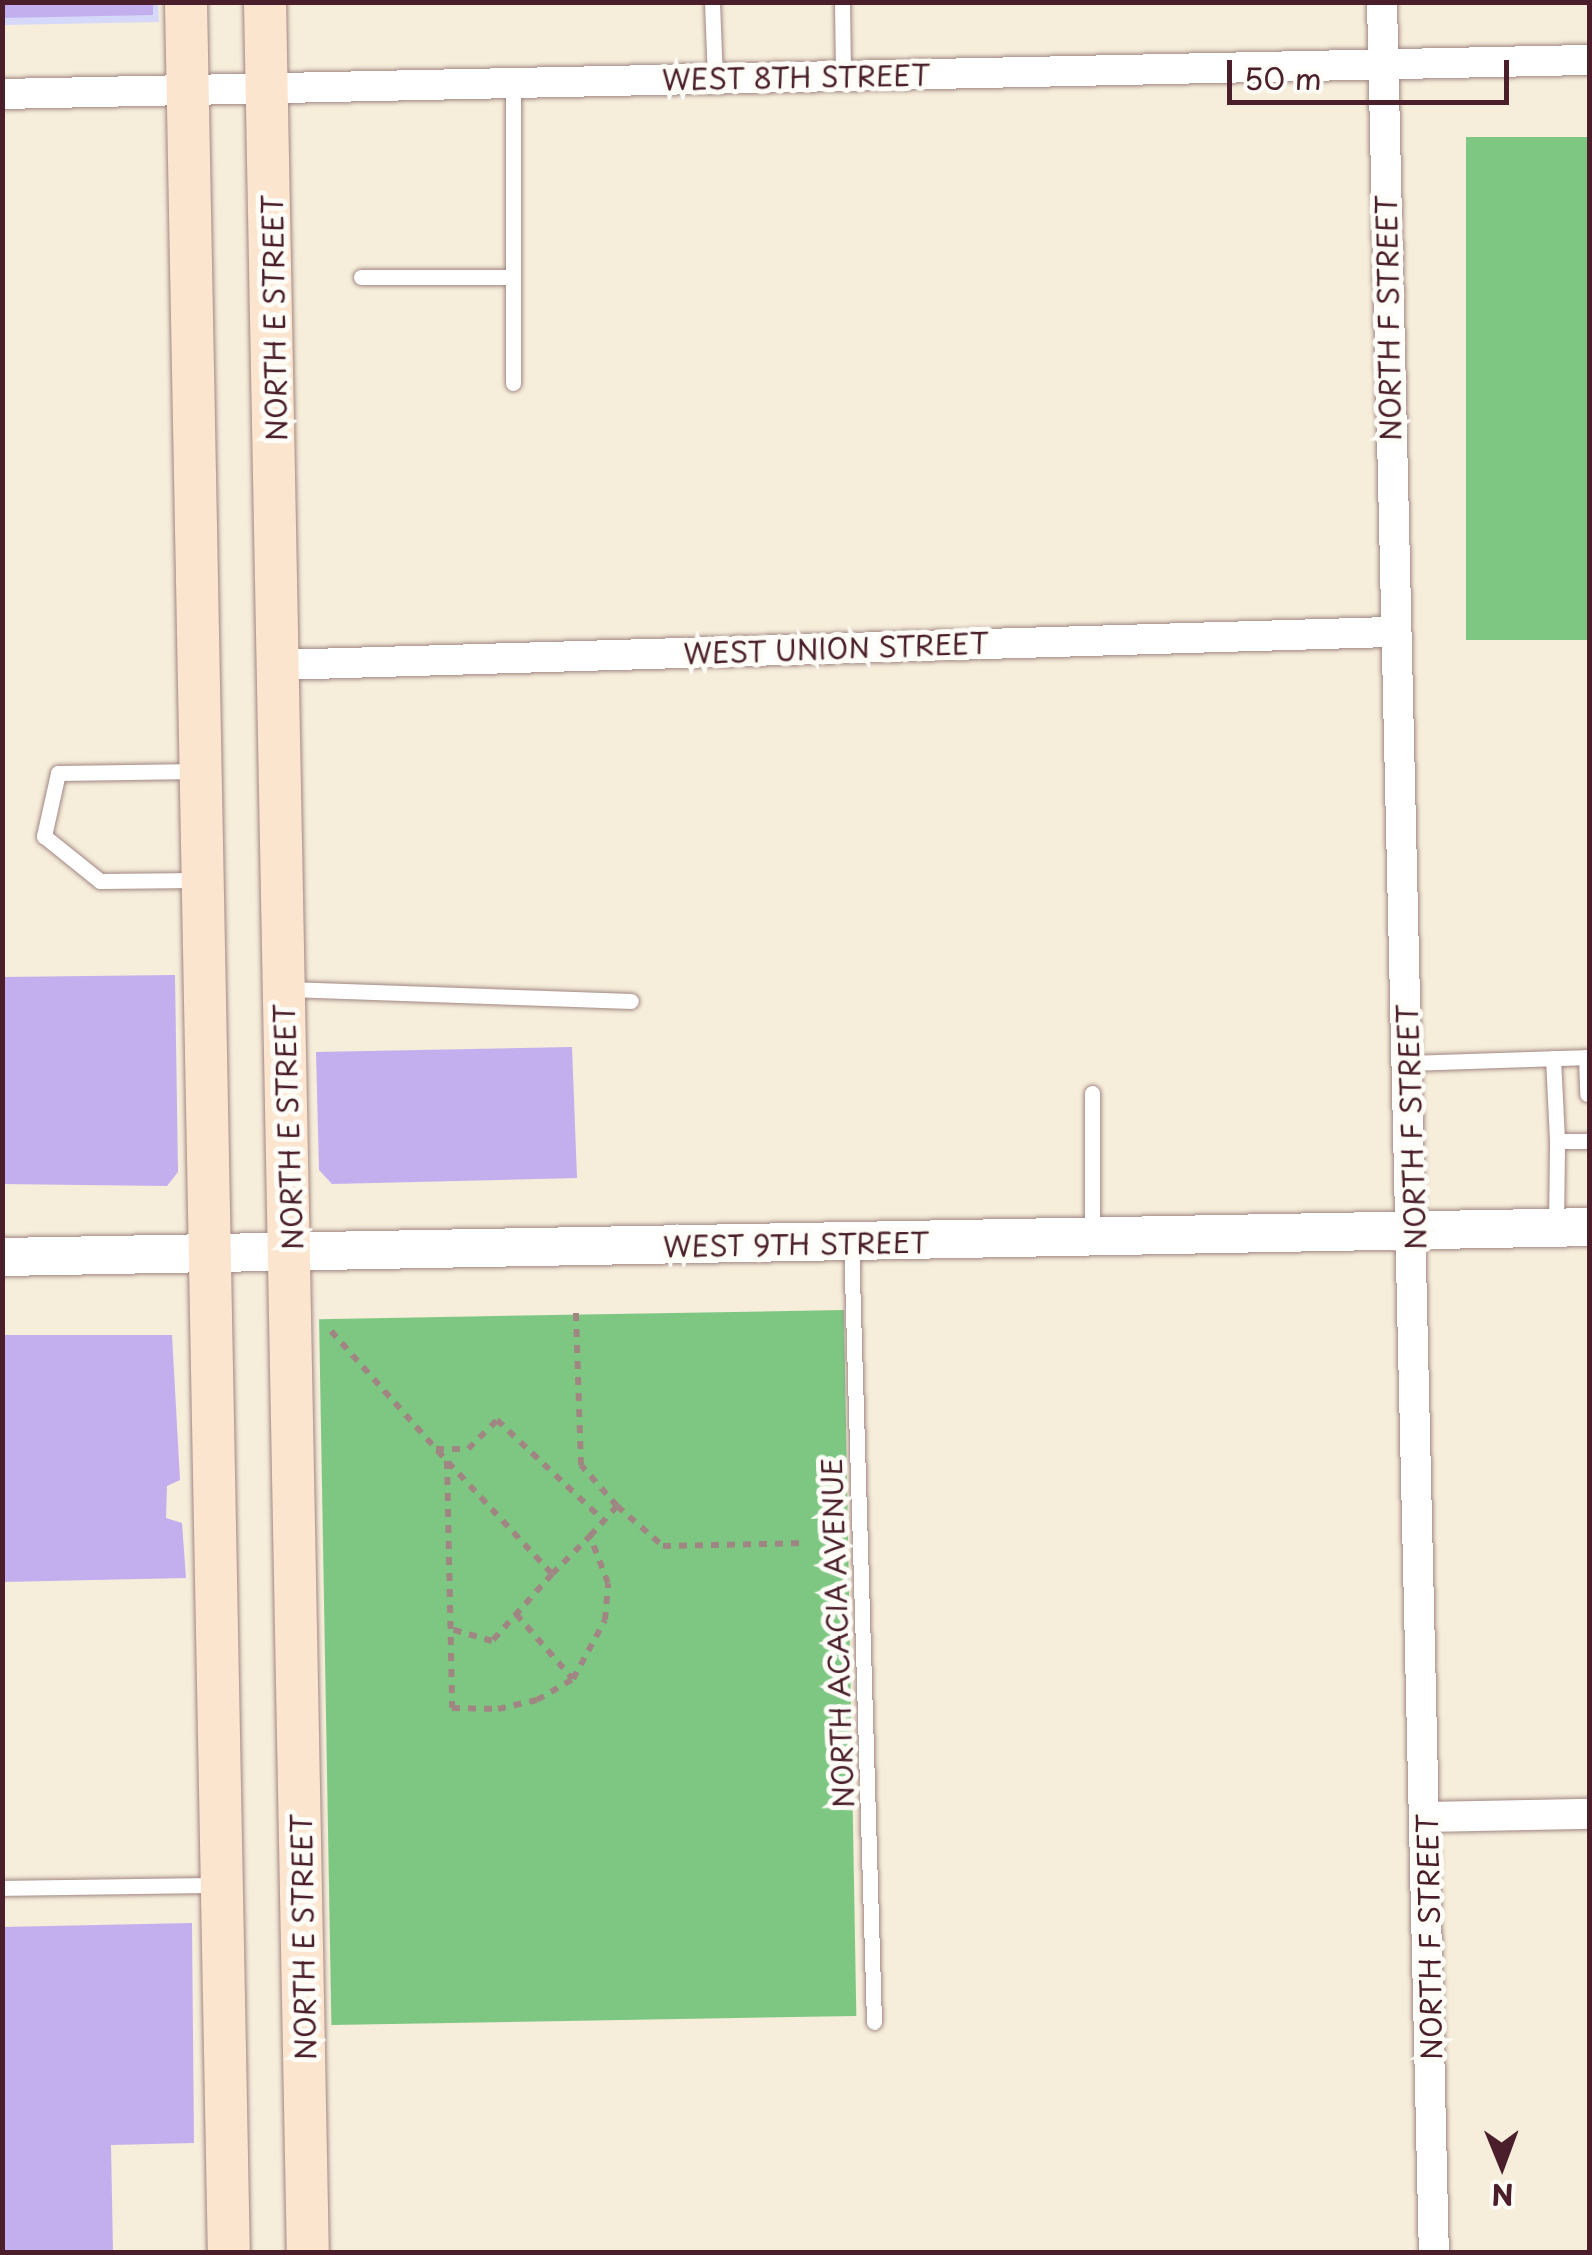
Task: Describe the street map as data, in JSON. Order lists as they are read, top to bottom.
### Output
{
  "streets": {
    "main road": ["NORTH E STREET"],
    "street": [
      "WEST 8TH STREET",
      "NORTH F STREET",
      "WEST UNION STREET",
      "WEST 9TH STREET"
    ],
    "lane": ["NORTH ACACIA AVENUE"]
  },
  "crossings": [
    ["WEST 8TH STREET", "NORTH E STREET"],
    ["WEST 8TH STREET", "NORTH F STREET"],
    ["NORTH E STREET", "WEST UNION STREET"],
    ["NORTH E STREET", "WEST 9TH STREET"],
    ["NORTH F STREET", "WEST UNION STREET"],
    ["NORTH F STREET", "WEST 9TH STREET"],
    ["WEST 9TH STREET", "NORTH ACACIA AVENUE"]
  ],
  "scale_bar": "50 m",
  "north": "bottom"
}
